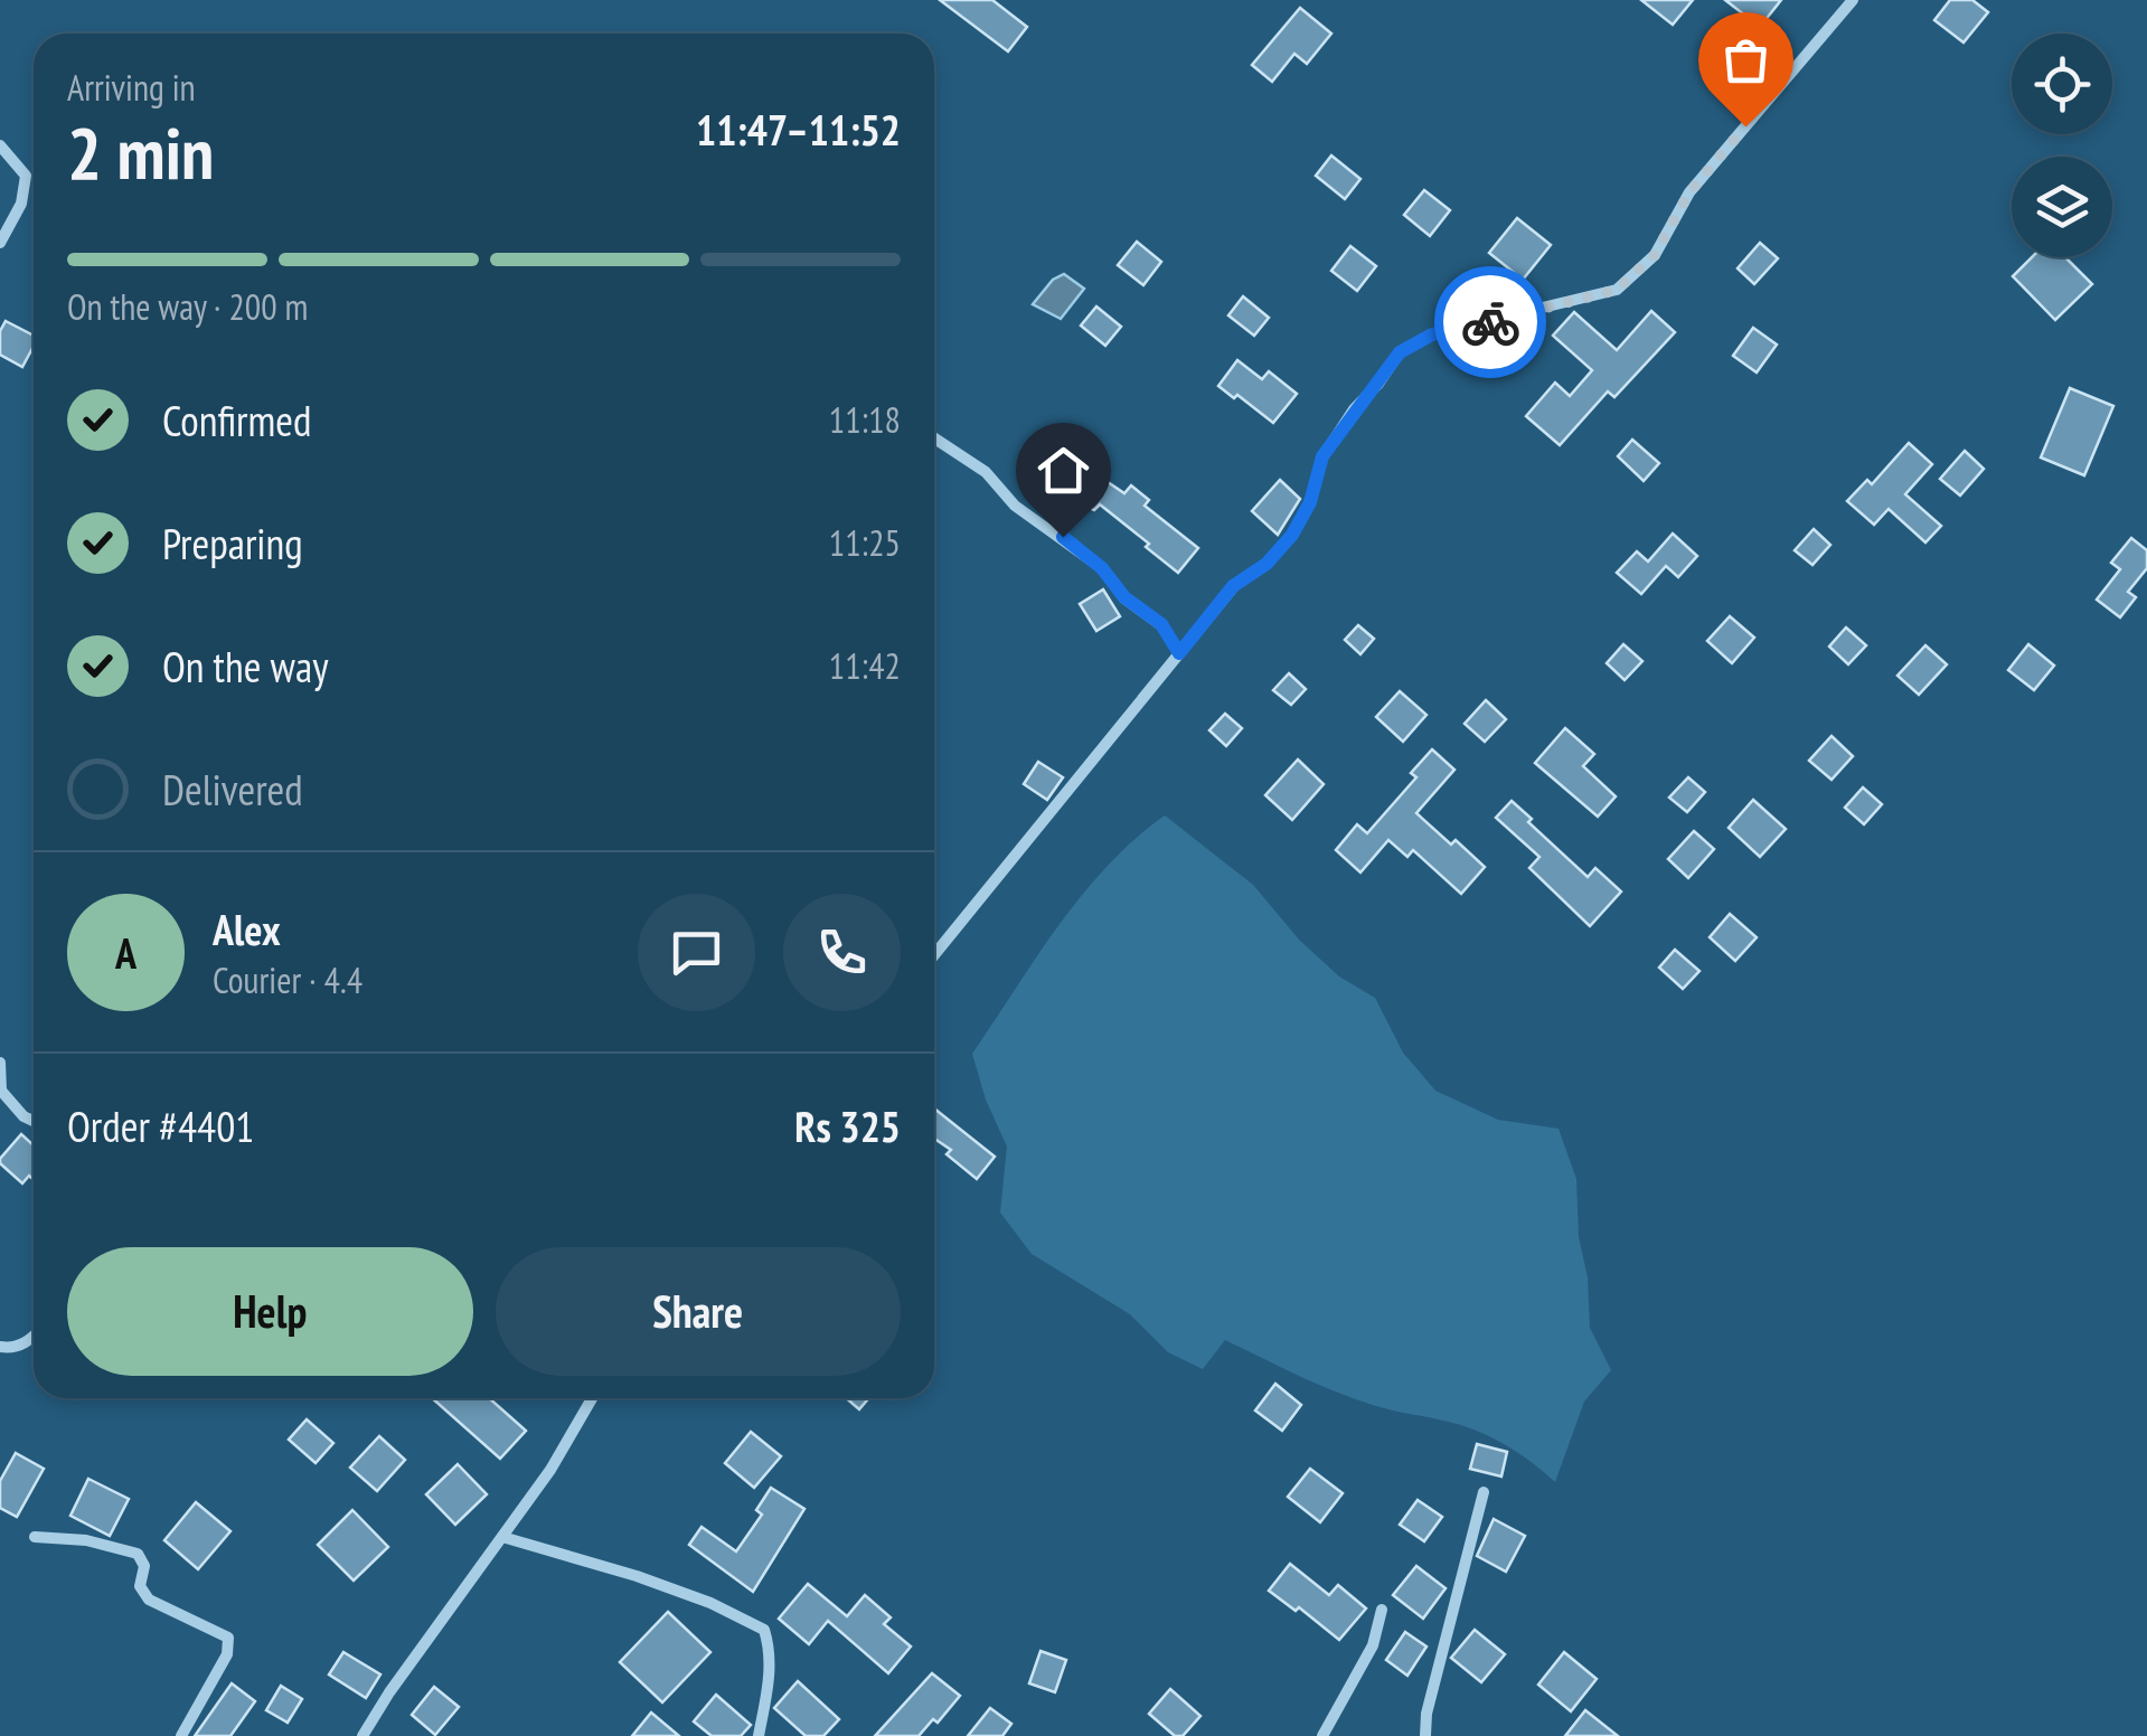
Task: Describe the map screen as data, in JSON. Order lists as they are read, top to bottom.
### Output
{
  "page": {
    "heading": ["2 min", "Arriving in", "11:47–11:52"],
    "panel": [
      "Alex",
      "Courier · 4.4",
      "Order #4401",
      "Rs 325"
    ],
    "bar": "On the way · 200 m",
    "list": [
      ["Confirmed", "11:18"],
      ["Preparing", "11:25"],
      ["On the way", "11:42"],
      "Delivered"
    ],
    "round": "A",
    "buttons": ["Help", "Share"]
  }
}
